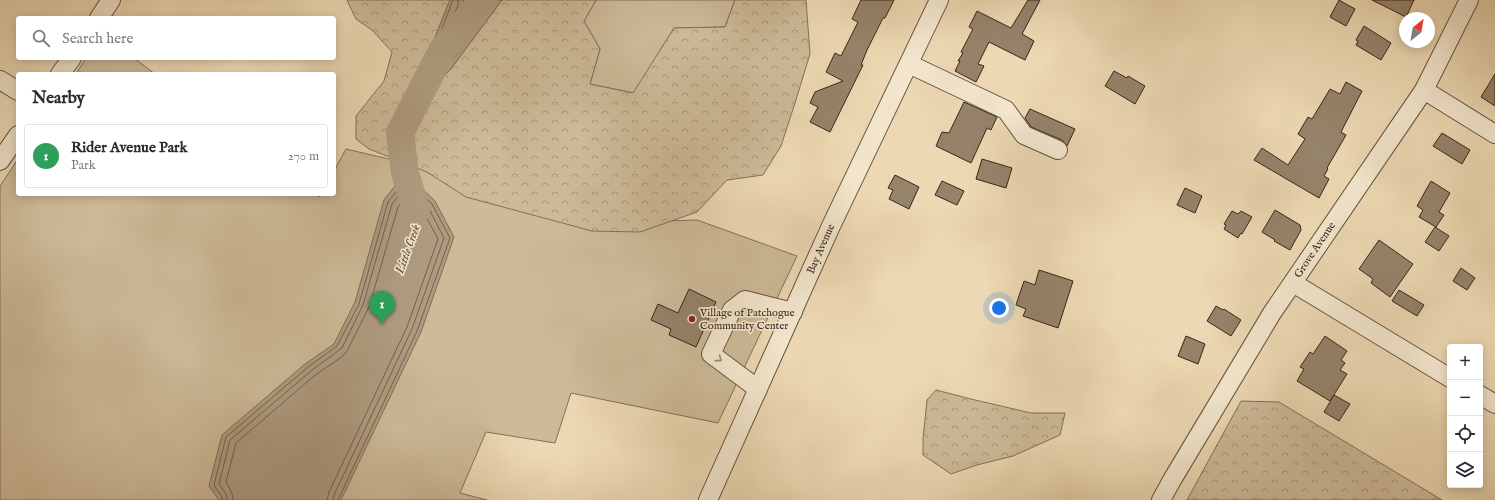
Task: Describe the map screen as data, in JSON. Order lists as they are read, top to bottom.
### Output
{
  "streets": {
    "street": ["Bay Avenue", "Grove Avenue"]
  },
  "water": ["Little Creek"],
  "places": ["Village of Patchogue Community Center"],
  "north": "top right",
  "page": {
    "search": "Search here",
    "heading": "Nearby",
    "list": [
      {
        "mark": "1",
        "name": "Rider Avenue Park",
        "note": "Park",
        "value": "270 m"
      }
    ],
    "pins": "1",
    "map_buttons": ["+", "−"]
  }
}
